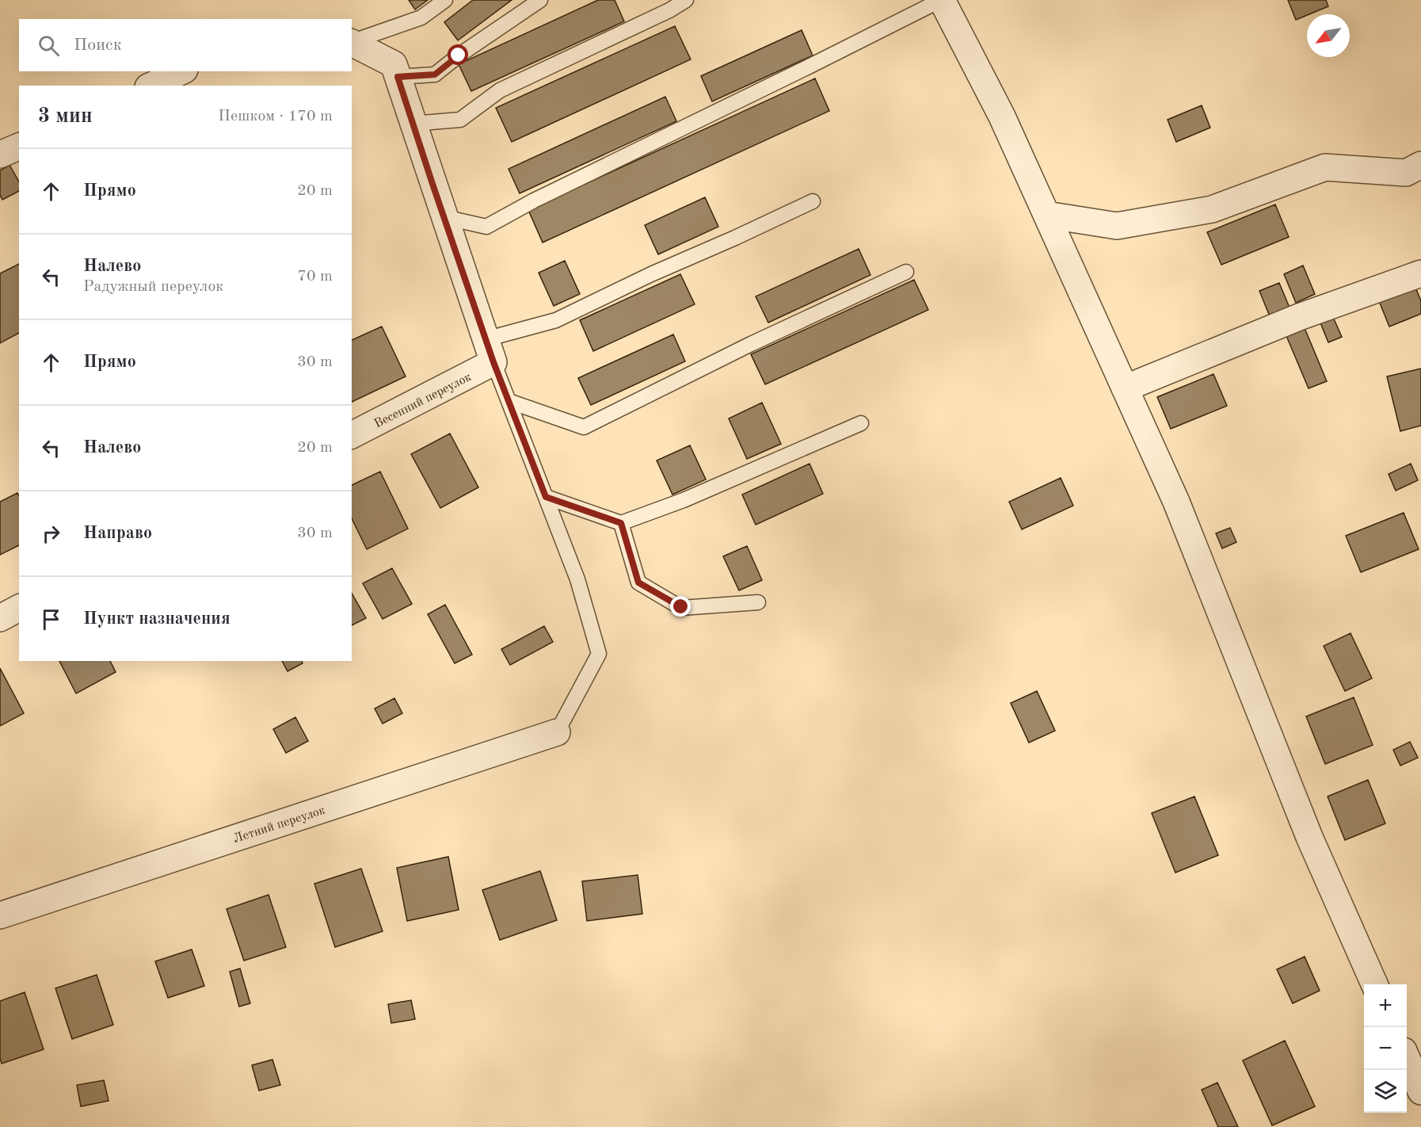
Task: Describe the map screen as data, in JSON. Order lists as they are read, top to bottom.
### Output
{
  "streets": {
    "street": ["Весенний переулок", "Летний переулок"]
  },
  "north": "bottom left",
  "page": {
    "search": "Поиск",
    "heading": ["3 мин", "Пешком · 170 m"],
    "list": [
      ["Прямо", "20 m"],
      ["Налево", "Радужный переулок", "70 m"],
      ["Прямо", "30 m"],
      ["Налево", "20 m"],
      ["Направо", "30 m"],
      "Пункт назначения"
    ],
    "map_buttons": ["+", "−"]
  }
}
